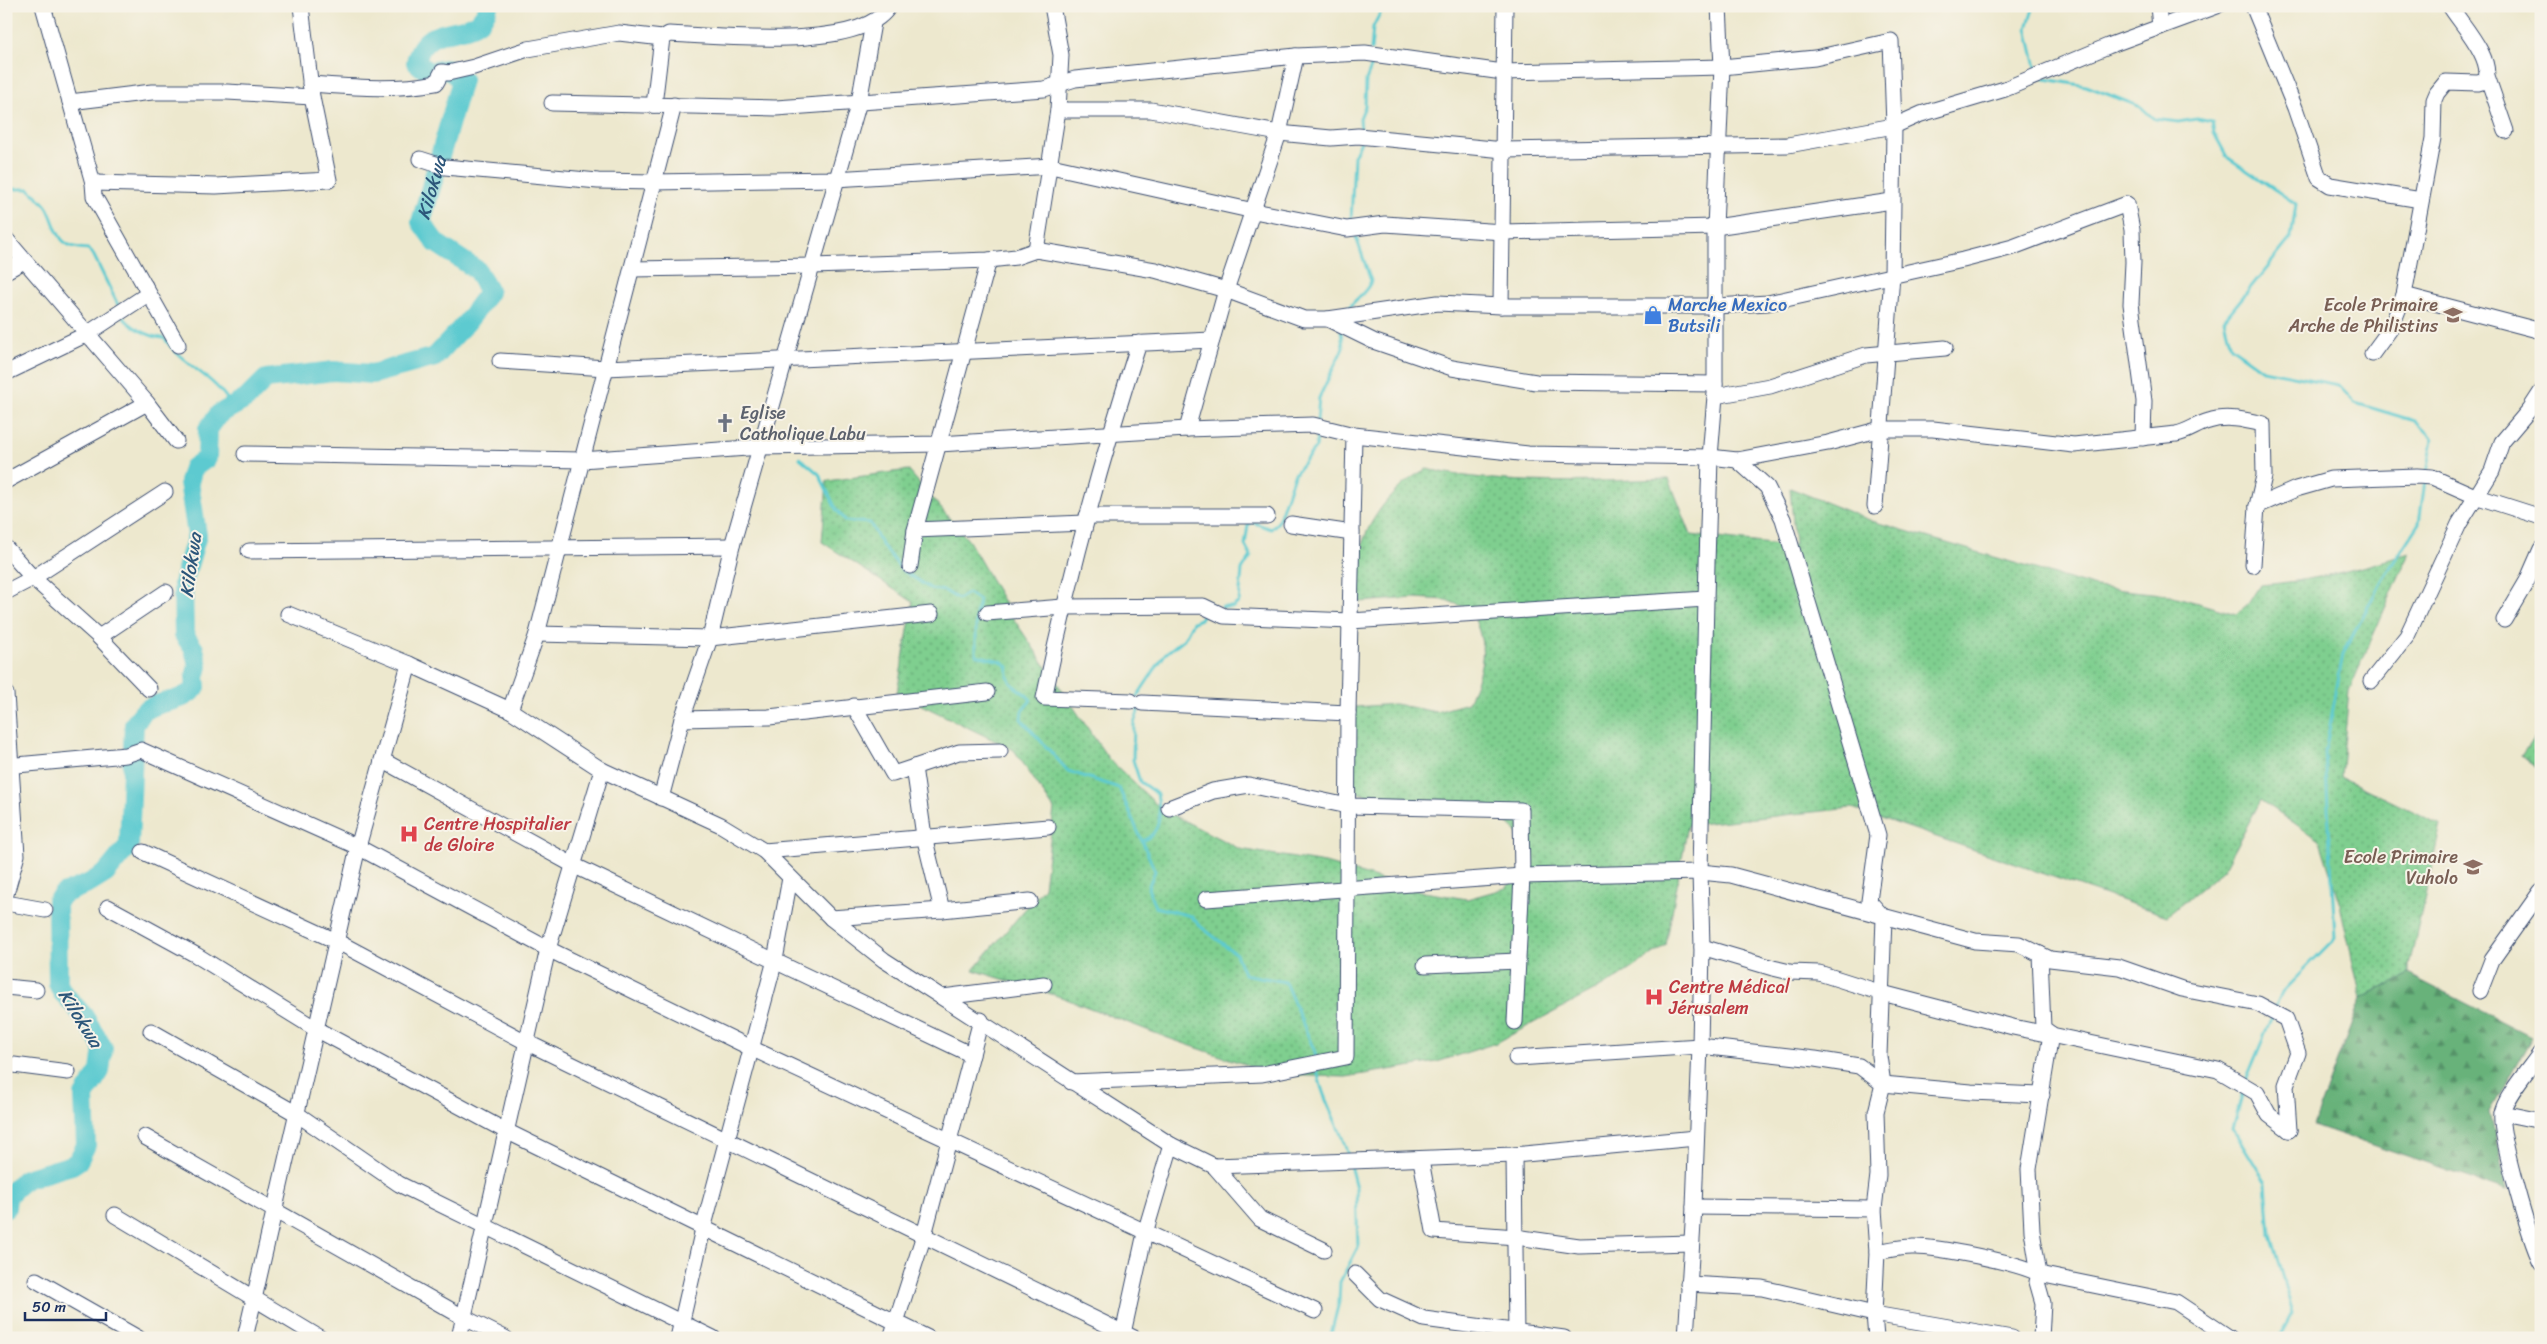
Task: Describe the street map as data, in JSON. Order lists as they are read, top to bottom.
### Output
{
  "water": ["Kilokwa"],
  "places": {
    "shop": ["Marche Mexico Butsili"],
    "school or university": ["Ecole Primaire Arche de Philistins", "Ecole Primaire Vuholo"],
    "church": ["Eglise Catholique Labu"],
    "hospital": ["Centre Hospitalier de Gloire", "Centre Médical Jérusalem"]
  },
  "scale_bar": "50 m"
}
